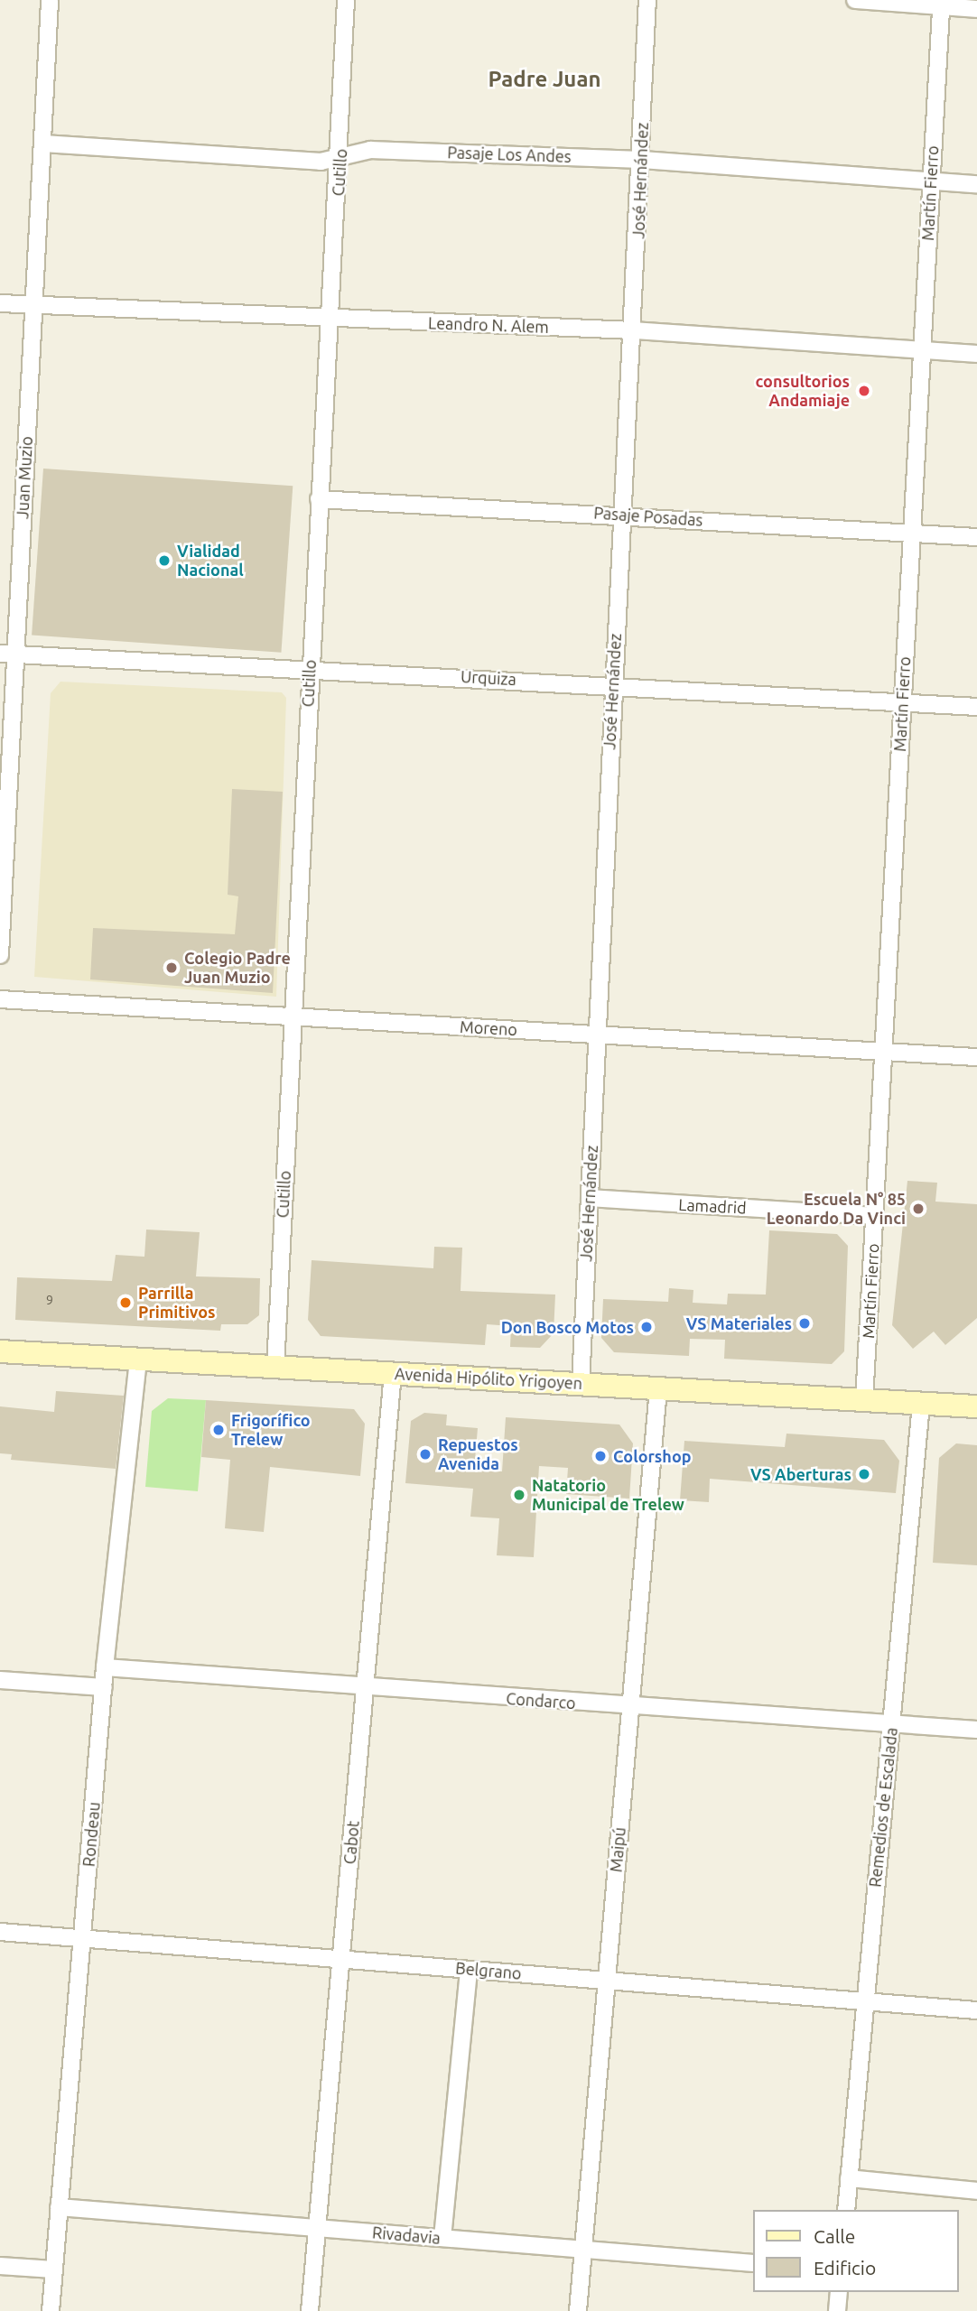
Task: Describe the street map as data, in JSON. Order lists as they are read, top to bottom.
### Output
{
  "streets": {
    "main road": ["Avenida Hipólito Yrigoyen"],
    "street": [
      "Pasaje Los Andes",
      "Cutillo",
      "José Hernández",
      "Martín Fierro",
      "Leandro N. Alem",
      "Juan Muzio",
      "Pasaje Posadas",
      "Urquiza",
      "Moreno",
      "Lamadrid",
      "Condarco",
      "Remedios de Escalada",
      "Rondeau",
      "Cabot",
      "Maipú",
      "Belgrano",
      "Rivadavia"
    ]
  },
  "crossings": [
    ["Pasaje Los Andes", "Cutillo"],
    ["Pasaje Los Andes", "José Hernández"],
    ["Pasaje Los Andes", "Martín Fierro"],
    ["Pasaje Los Andes", "Juan Muzio"],
    ["Cutillo", "Leandro N. Alem"],
    ["Cutillo", "Pasaje Posadas"],
    ["Cutillo", "Urquiza"],
    ["Cutillo", "Moreno"],
    ["Cutillo", "Avenida Hipólito Yrigoyen"],
    ["José Hernández", "Leandro N. Alem"],
    ["José Hernández", "Pasaje Posadas"],
    ["José Hernández", "Urquiza"],
    ["José Hernández", "Moreno"],
    ["José Hernández", "Lamadrid"],
    ["José Hernández", "Avenida Hipólito Yrigoyen"],
    ["Martín Fierro", "Leandro N. Alem"],
    ["Martín Fierro", "Pasaje Posadas"],
    ["Martín Fierro", "Urquiza"],
    ["Martín Fierro", "Moreno"],
    ["Martín Fierro", "Lamadrid"],
    ["Martín Fierro", "Avenida Hipólito Yrigoyen"],
    ["Leandro N. Alem", "Juan Muzio"],
    ["Juan Muzio", "Urquiza"],
    ["Avenida Hipólito Yrigoyen", "Remedios de Escalada"],
    ["Avenida Hipólito Yrigoyen", "Rondeau"],
    ["Avenida Hipólito Yrigoyen", "Cabot"],
    ["Avenida Hipólito Yrigoyen", "Maipú"],
    ["Condarco", "Remedios de Escalada"],
    ["Condarco", "Rondeau"],
    ["Condarco", "Cabot"],
    ["Condarco", "Maipú"],
    ["Remedios de Escalada", "Belgrano"],
    ["Rondeau", "Belgrano"],
    ["Rondeau", "Rivadavia"],
    ["Cabot", "Belgrano"],
    ["Cabot", "Rivadavia"],
    ["Maipú", "Belgrano"],
    ["Maipú", "Rivadavia"]
  ],
  "districts": ["Padre Juan"],
  "places": [
    "consultorios Andamiaje",
    "Vialidad Nacional",
    "Colegio Padre Juan Muzio",
    "Escuela N° 85 Leonardo Da Vinci",
    "Parrilla Primitivos",
    "VS Materiales",
    "Don Bosco Motos",
    "Frigorífico Trelew",
    "Repuestos Avenida",
    "Colorshop",
    "VS Aberturas",
    "Natatorio Municipal de Trelew"
  ],
  "house_numbers": ["9"],
  "legend": ["Calle", "Edificio"]
}
